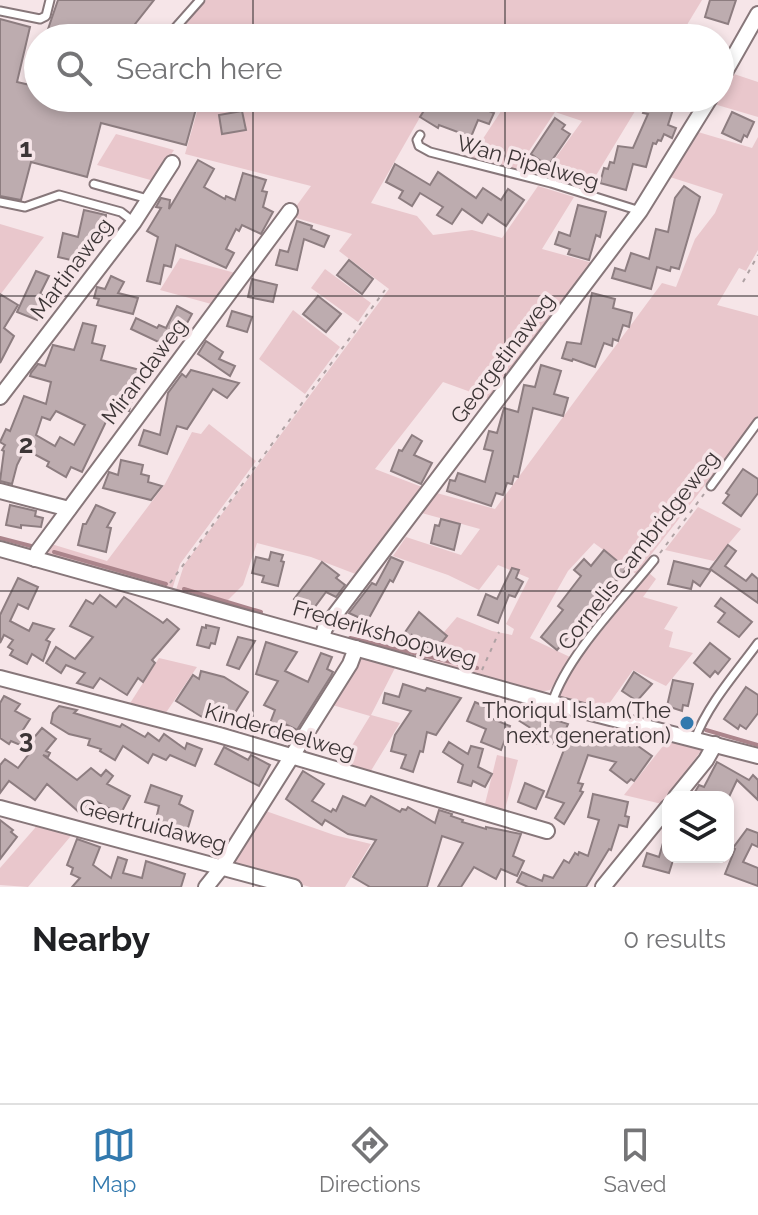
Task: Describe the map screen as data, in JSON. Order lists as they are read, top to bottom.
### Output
{
  "streets": {
    "street": [
      "Martinaweg",
      "Georgetinaweg",
      "Mirandaweg",
      "Frederikshoopweg",
      "Kinderdeelweg",
      "Geertruidaweg"
    ],
    "lane": ["Wan Pipelweg", "Cornelis Cambridgeweg"]
  },
  "crossings": [
    ["Wan Pipelweg", "Georgetinaweg"],
    ["Georgetinaweg", "Frederikshoopweg"],
    ["Mirandaweg", "Frederikshoopweg"],
    ["Cornelis Cambridgeweg", "Frederikshoopweg"]
  ],
  "places": ["Thoriqul Islam(The next generation)"],
  "page": {
    "search": "Search here",
    "heading": ["Nearby", "0 results"],
    "nav": ["Map", "Directions", "Saved"]
  },
  "grid": {
    "rows": ["1", "2", "3"]
  }
}
